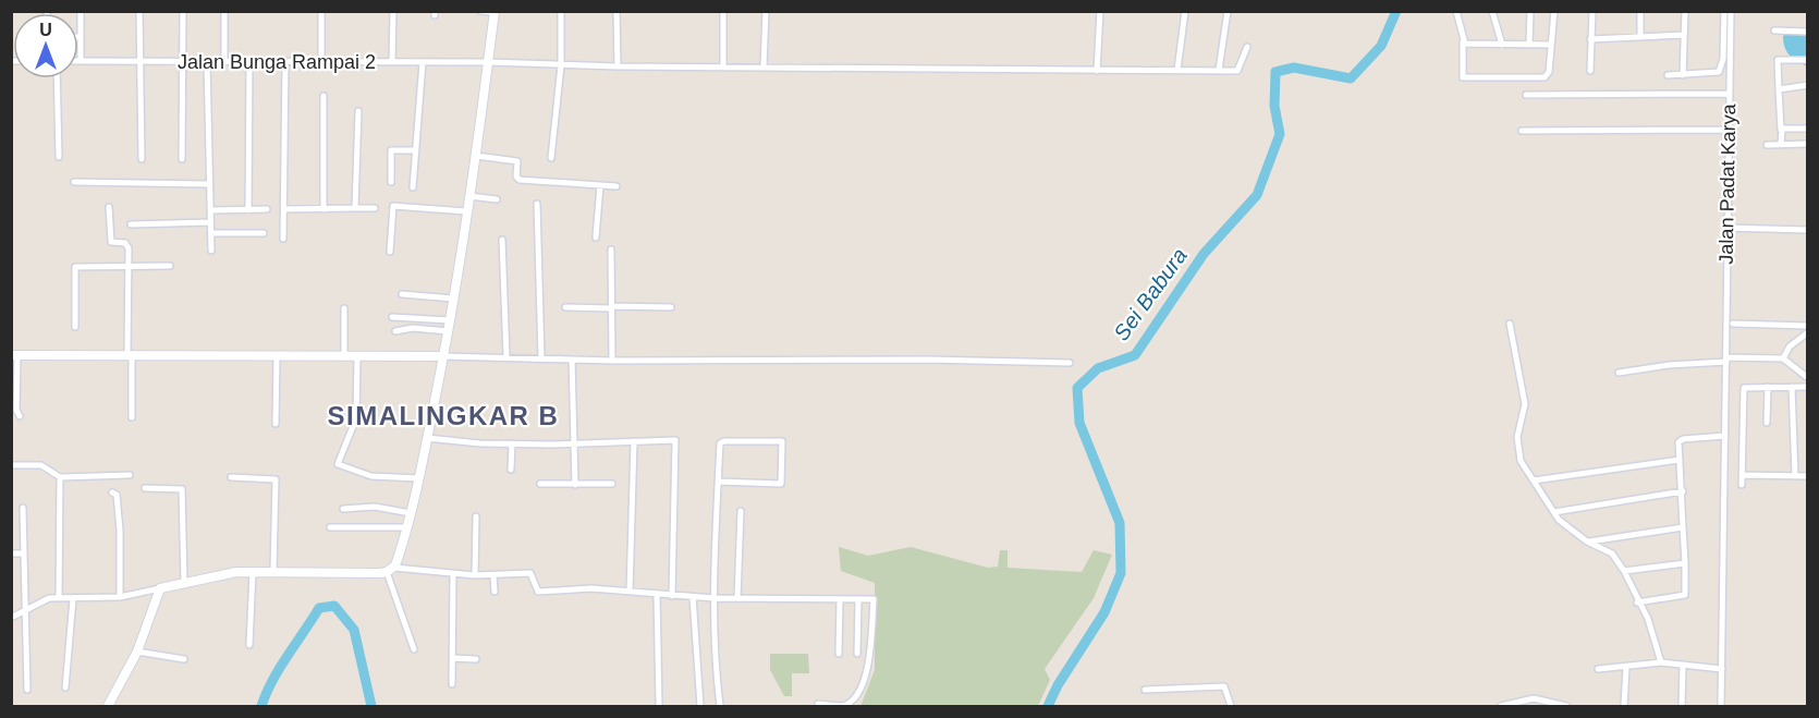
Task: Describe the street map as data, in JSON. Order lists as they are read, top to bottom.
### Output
{
  "streets": {
    "street": ["Jalan Bunga Rampai 2", "Jalan Padat Karya"]
  },
  "districts": ["SIMALINGKAR B"],
  "water": ["Sei Babura"],
  "north": "top"
}
